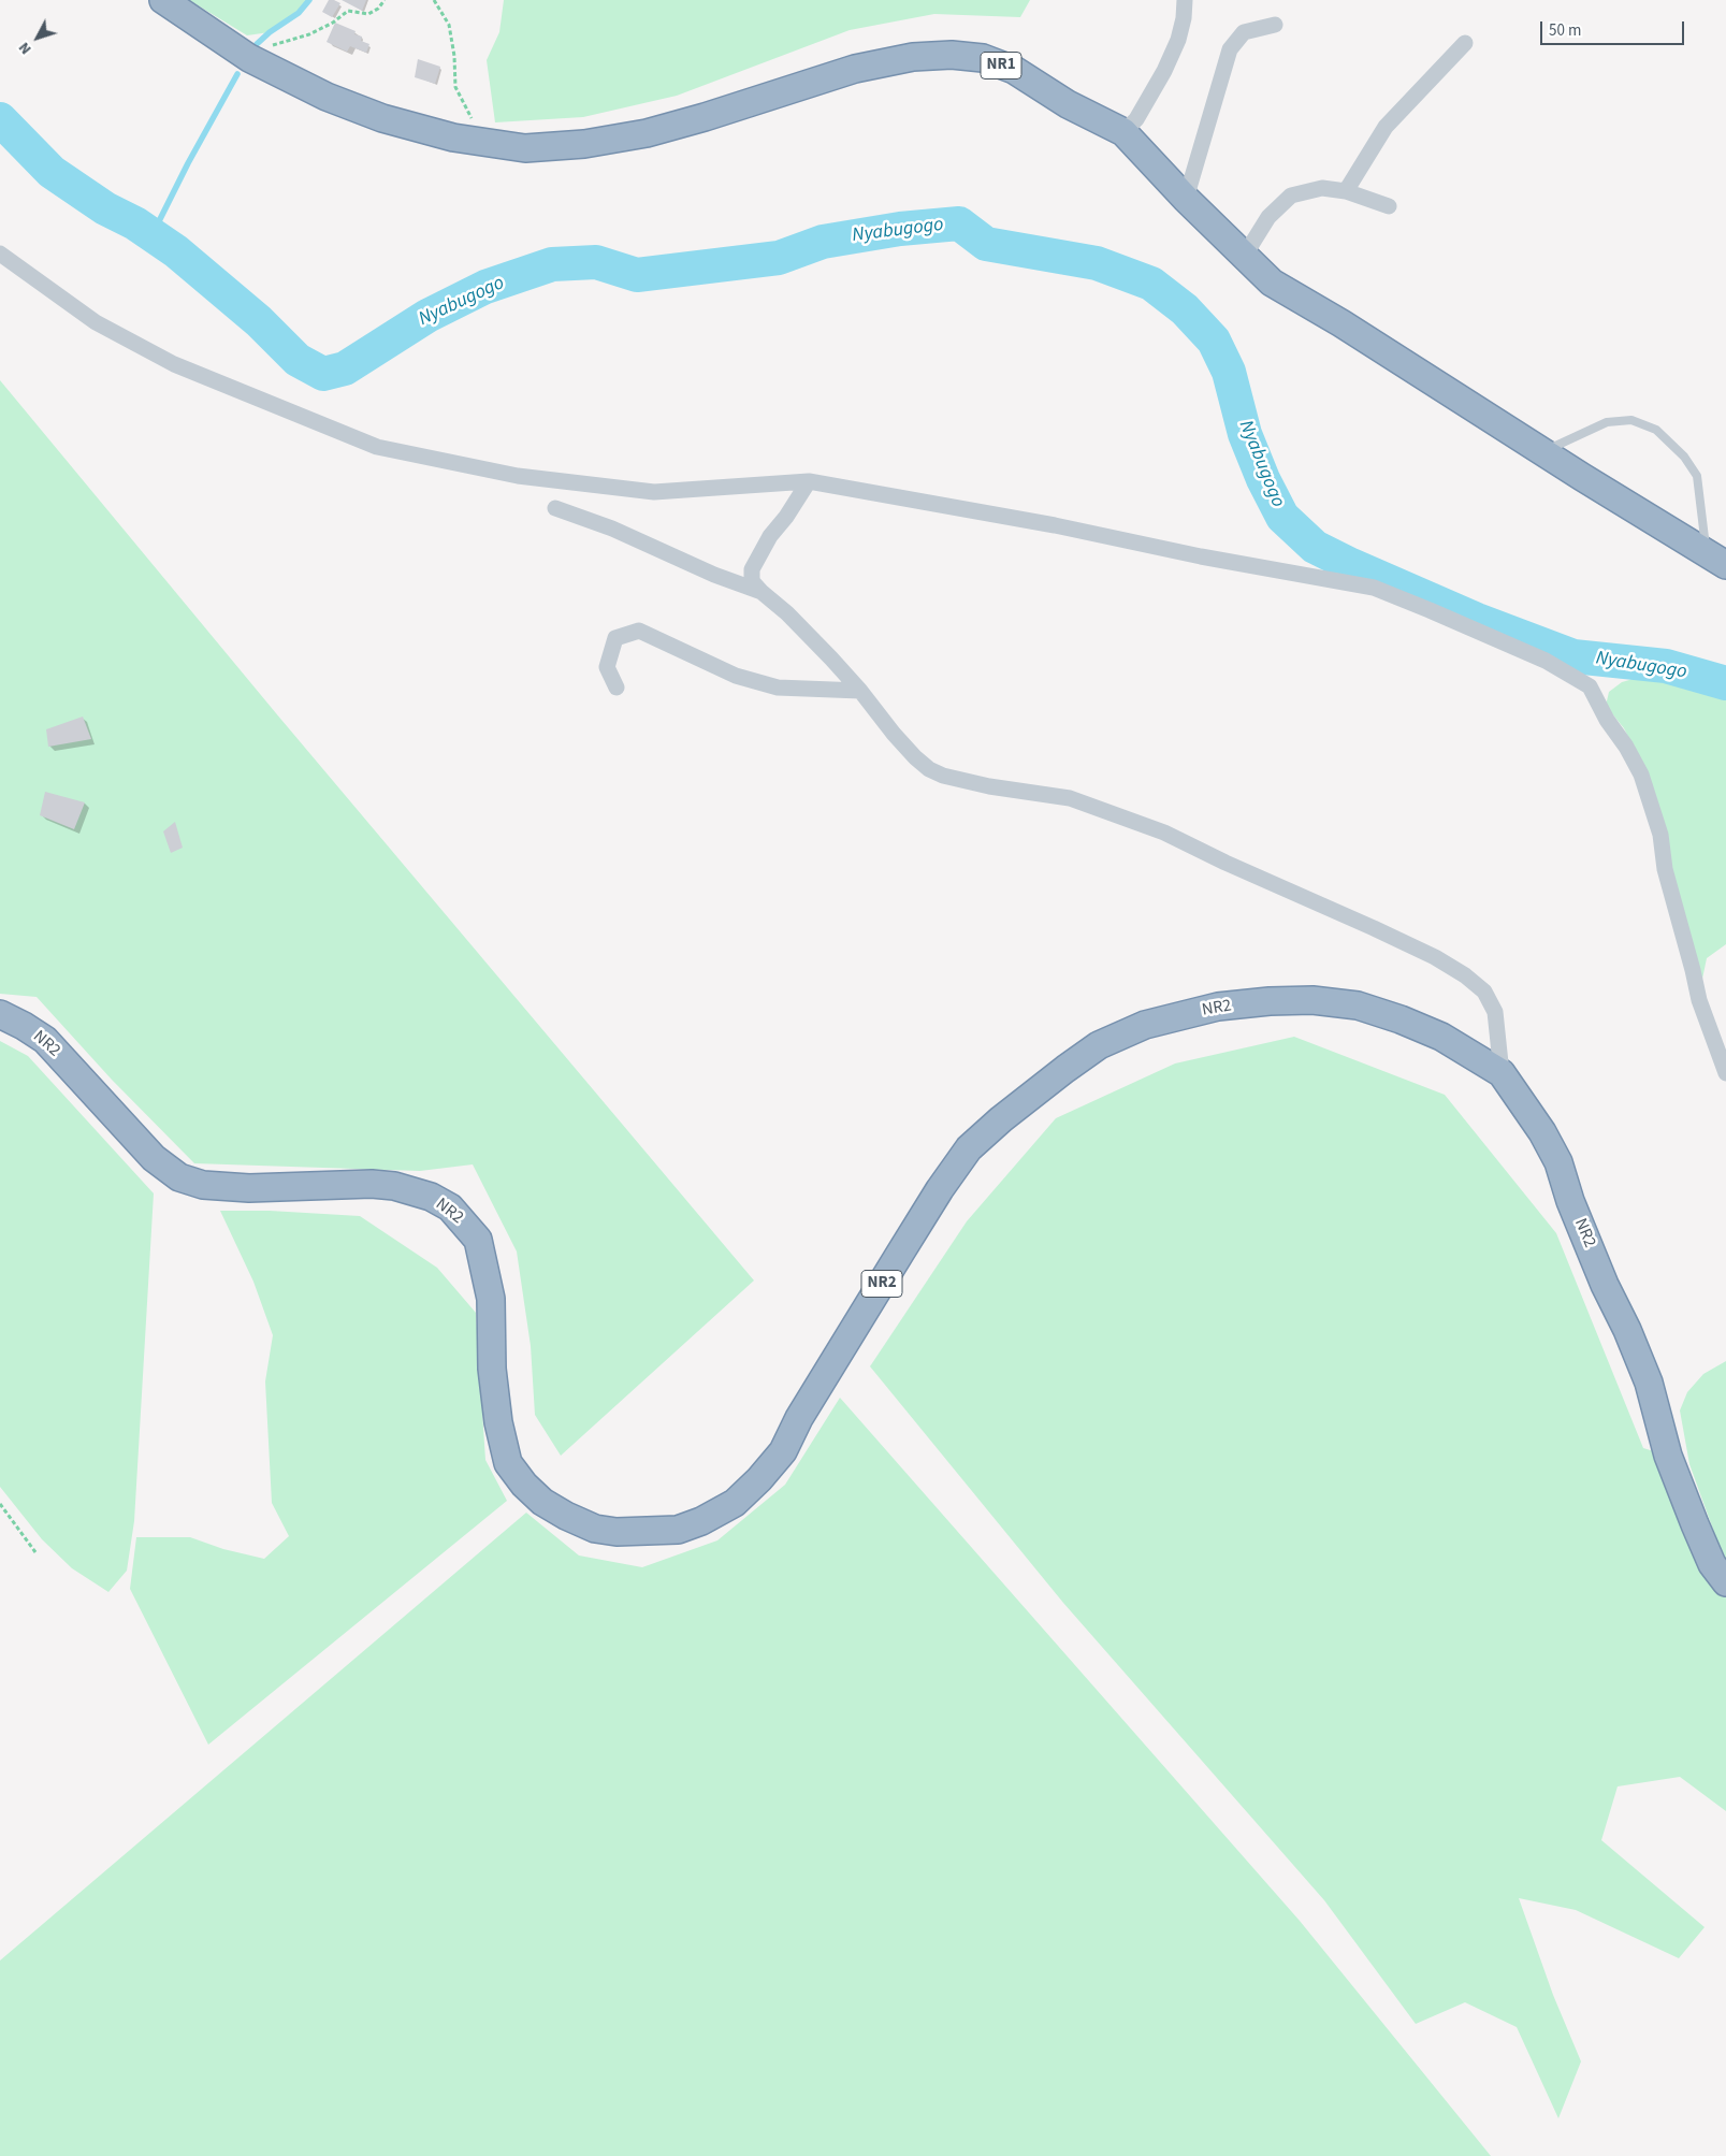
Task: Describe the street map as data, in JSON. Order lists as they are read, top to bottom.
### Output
{
  "streets": {
    "highway": ["NR1", "NR2"]
  },
  "water": ["Nyabugogo"],
  "scale_bar": "50 m",
  "north": "bottom left"
}
